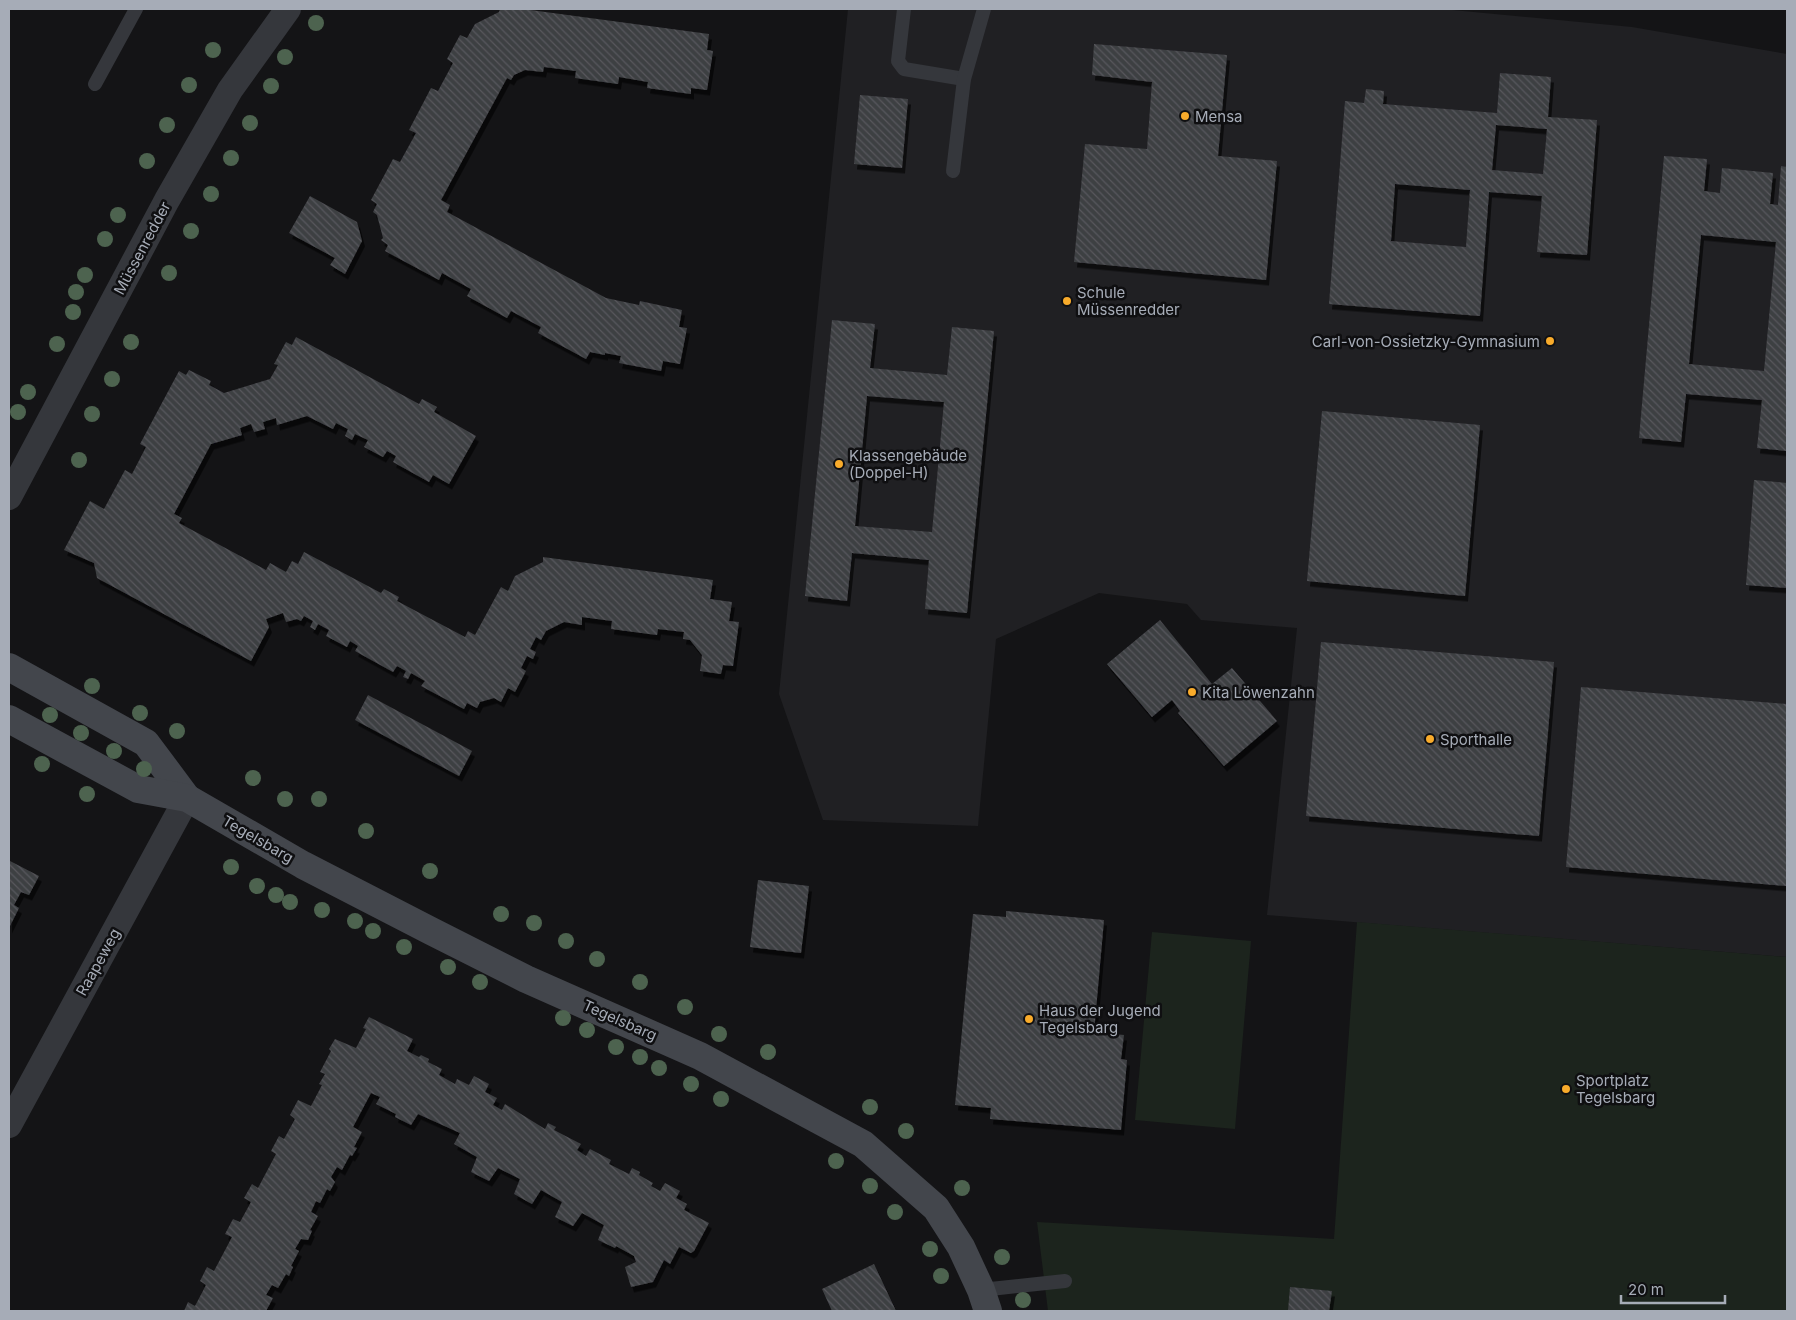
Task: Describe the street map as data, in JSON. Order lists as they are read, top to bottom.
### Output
{
  "streets": {
    "street": ["Müssenredder", "Tegelsbarg", "Raapeweg"]
  },
  "crossings": [
    ["Tegelsbarg", "Raapeweg"]
  ],
  "places": [
    "Mensa",
    "Schule Müssenredder",
    "Carl-von-Ossietzky-Gymnasium",
    "Klassengebäude (Doppel-H)",
    "Kita Löwenzahn",
    "Sporthalle",
    "Haus der Jugend Tegelsbarg",
    "Sportplatz Tegelsbarg"
  ],
  "scale_bar": "20 m"
}
